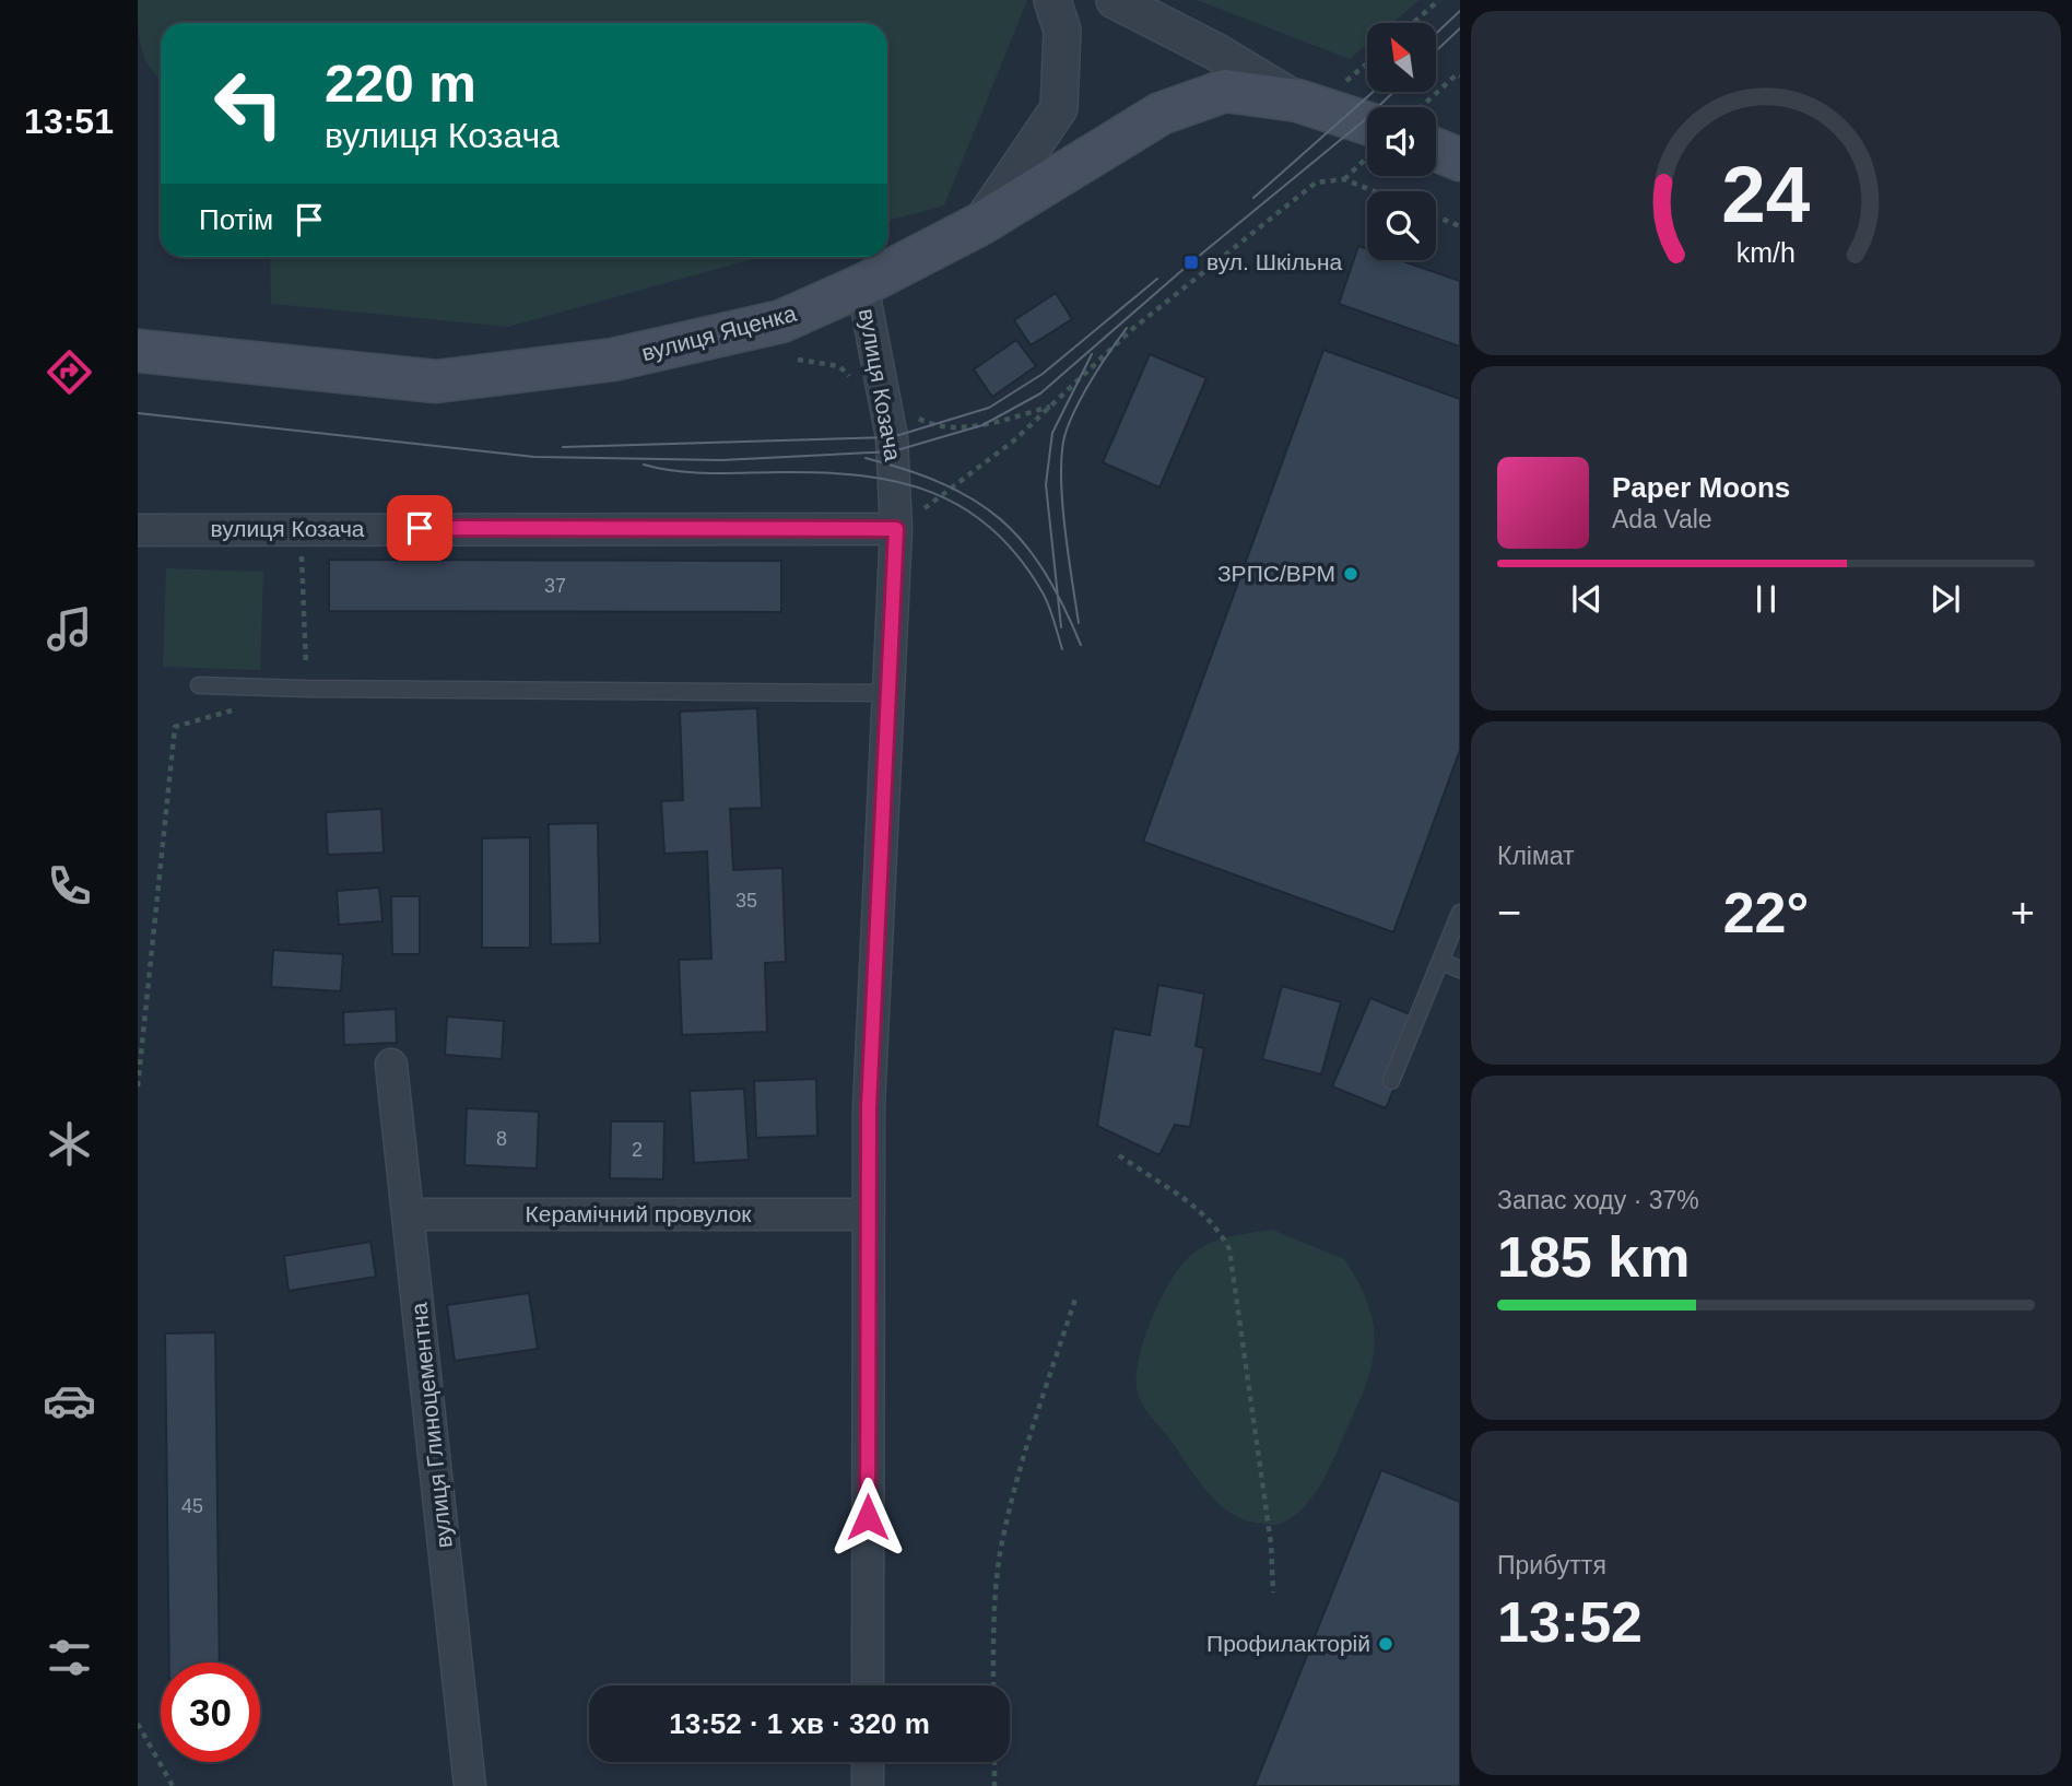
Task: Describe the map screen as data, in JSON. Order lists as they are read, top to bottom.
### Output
{
  "streets": {
    "main road": ["вулиця Яценка"],
    "street": ["вулиця Козача", "Керамічний провулок", "вулиця Глиноцементна"]
  },
  "crossings": [
    ["вулиця Яценка", "вулиця Козача"],
    ["вулиця Козача", "Керамічний провулок"],
    ["Керамічний провулок", "вулиця Глиноцементна"]
  ],
  "places": {
    "transit": ["вул. Шкільна"],
    "other": ["ЗРПС/ВРМ", "Профилакторій"]
  },
  "house_numbers": [
    "37",
    "35",
    "8",
    "2",
    "45"
  ],
  "north": "top left",
  "page": {
    "tabs": "13:51",
    "turn": ["220 m", "вулиця Козача"],
    "then": "Потім",
    "song": ["Paper Moons", "Ada Vale"],
    "tile": [
      "Клімат",
      ["Запас ходу · 37%", "185 km"],
      ["Прибуття", "13:52"]
    ],
    "heat": ["−", "22°", "+"],
    "limit": "30",
    "trip": "13:52 · 1 хв · 320 m",
    "gauge": ["24", "km/h"]
  }
}
